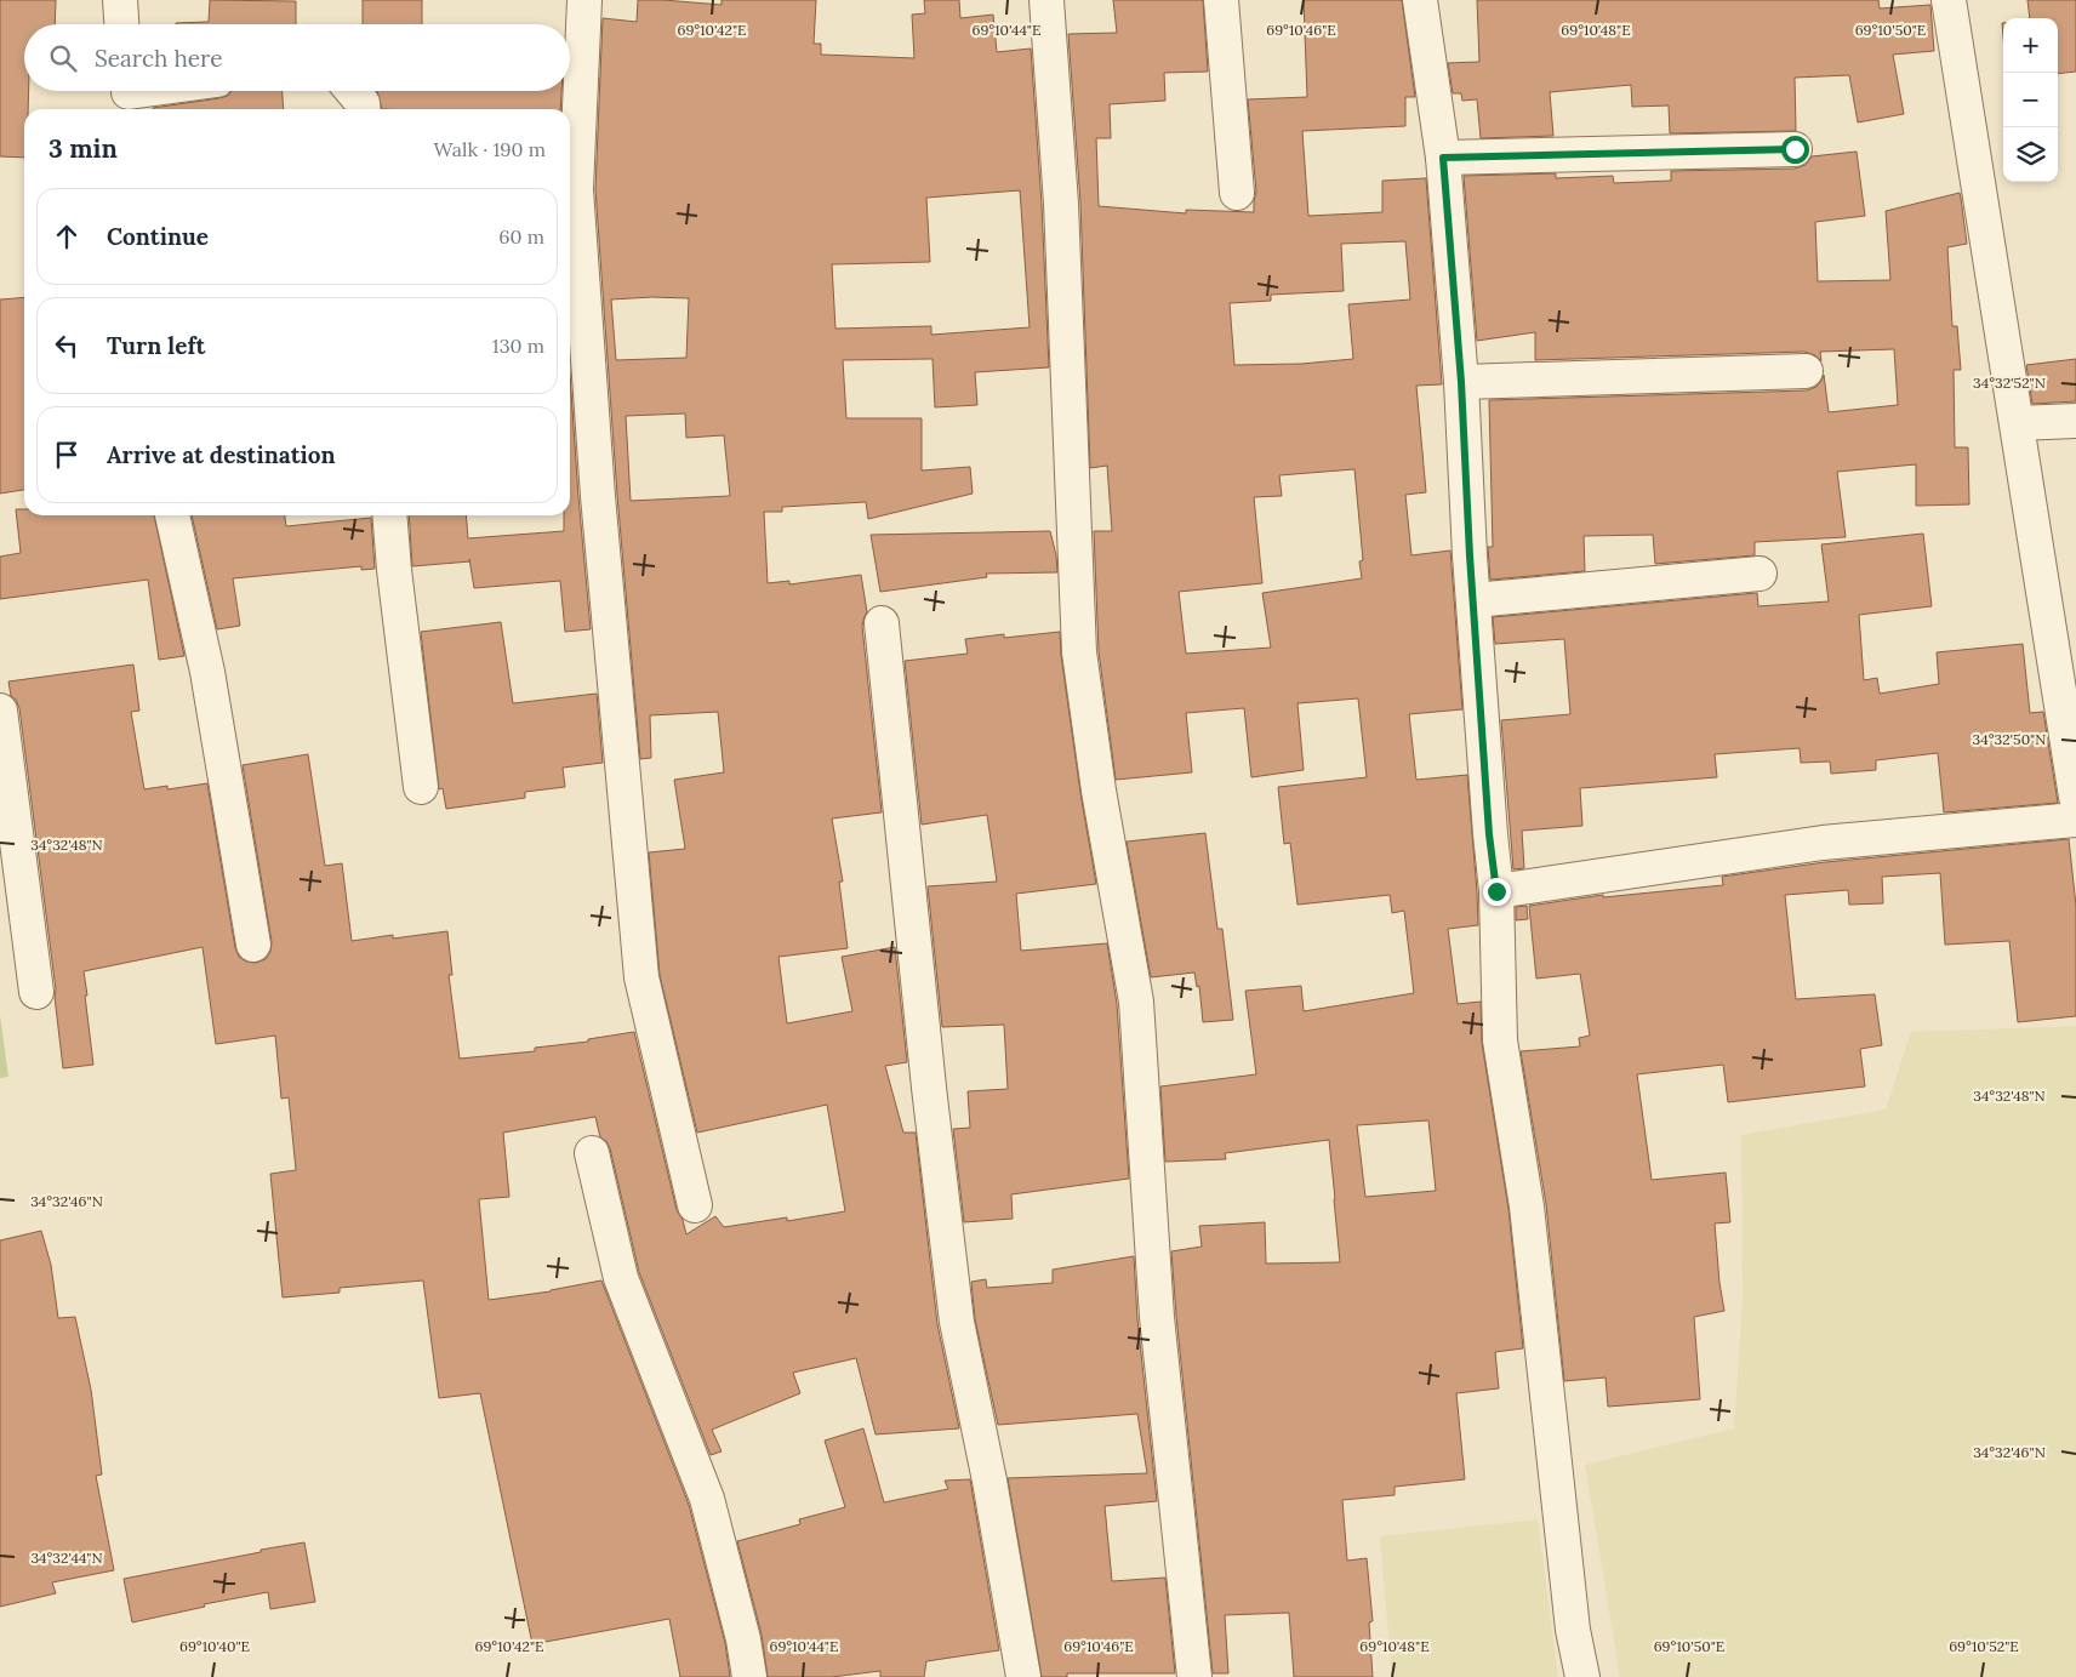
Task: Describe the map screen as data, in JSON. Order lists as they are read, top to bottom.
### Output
{
  "page": {
    "map_buttons": ["+", "−"],
    "search": "Search here",
    "heading": ["3 min", "Walk · 190 m"],
    "list": [
      ["Continue", "60 m"],
      ["Turn left", "130 m"],
      "Arrive at destination"
    ]
  },
  "coordinates": [
    "69°10'42\"E",
    "69°10'44\"E",
    "69°10'46\"E",
    "69°10'48\"E",
    "69°10'50\"E",
    "34°32'52\"N",
    "34°32'50\"N",
    "34°32'48\"N",
    "34°32'46\"N",
    "34°32'44\"N",
    "69°10'40\"E",
    "69°10'52\"E"
  ]
}
